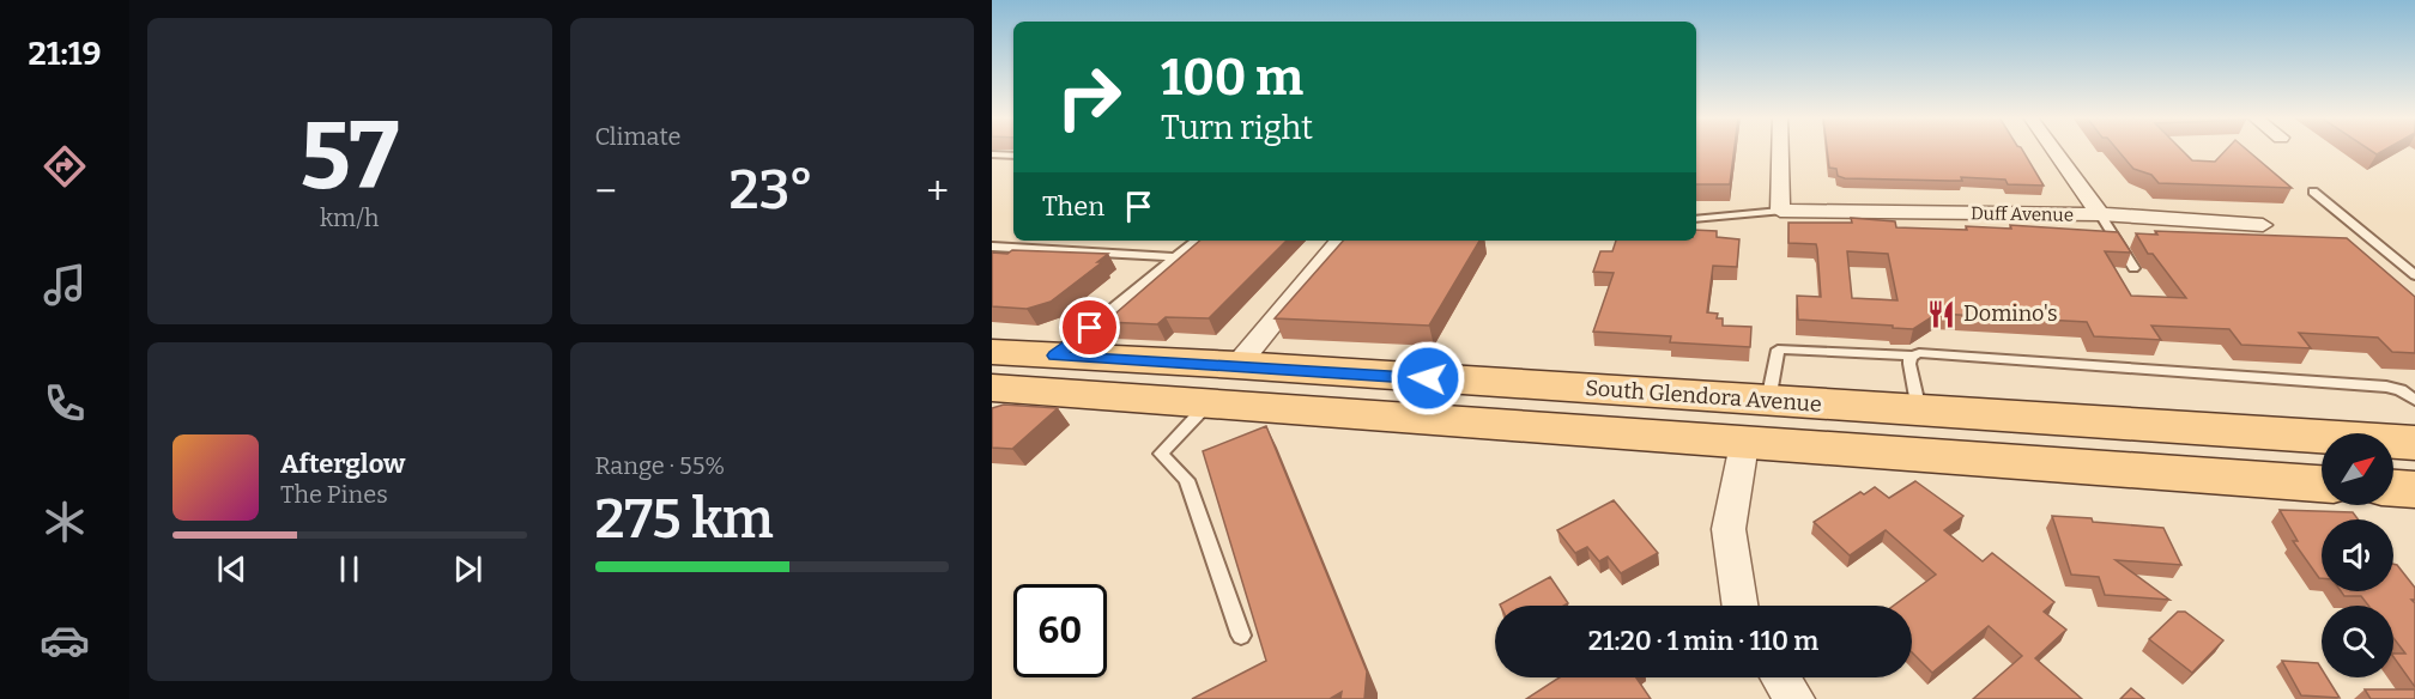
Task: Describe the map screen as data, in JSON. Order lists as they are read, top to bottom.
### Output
{
  "streets": {
    "main road": ["South Glendora Avenue"],
    "street": ["Duff Avenue"]
  },
  "places": {
    "restaurant": ["Domino's"]
  },
  "north": "top right",
  "page": {
    "tabs": "21:19",
    "tile": [
      ["57", "km/h"],
      "Climate",
      ["Range · 55%", "275 km"]
    ],
    "turn": ["100 m", "Turn right"],
    "heat": ["−", "23°", "+"],
    "then": "Then",
    "song": ["Afterglow", "The Pines"],
    "limit": "60",
    "trip": "21:20 · 1 min · 110 m"
  }
}
